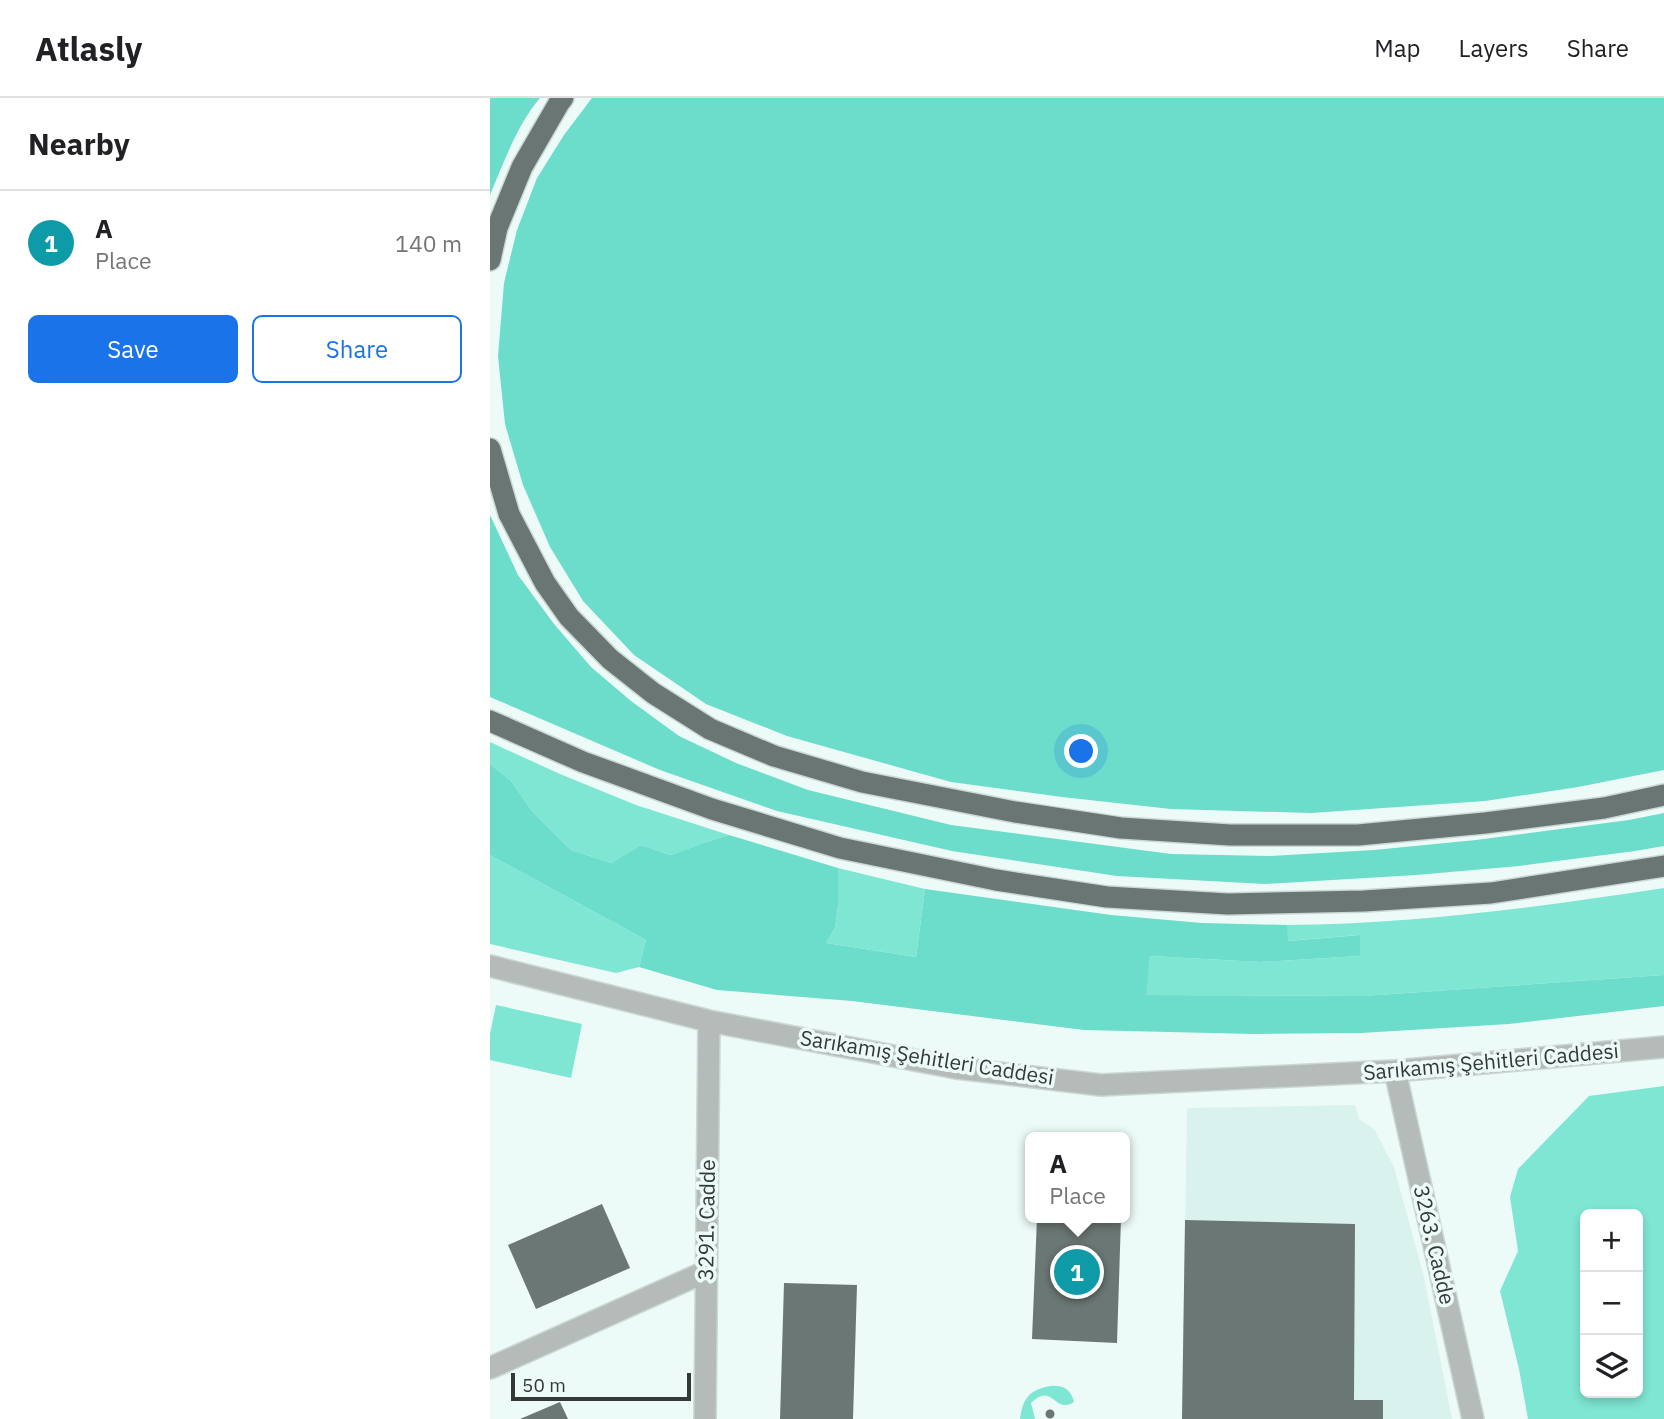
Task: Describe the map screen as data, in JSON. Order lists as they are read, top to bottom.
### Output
{
  "streets": {
    "street": ["Sarıkamış Şehitleri Caddesi", "3291. Cadde", "3263. Cadde"]
  },
  "crossings": [
    ["Sarıkamış Şehitleri Caddesi", "3291. Cadde"],
    ["Sarıkamış Şehitleri Caddesi", "3263. Cadde"]
  ],
  "scale_bar": "50 m",
  "page": {
    "header": "Atlasly",
    "nav": ["Map", "Layers", "Share"],
    "heading": "Nearby",
    "list": [
      {
        "mark": "1",
        "name": "A",
        "note": "Place",
        "value": "140 m"
      }
    ],
    "buttons": ["Save", "Share"],
    "popup": ["A", "Place"],
    "map_buttons": ["+", "−"],
    "pins": "1",
    "scale": "50 m"
  }
}
